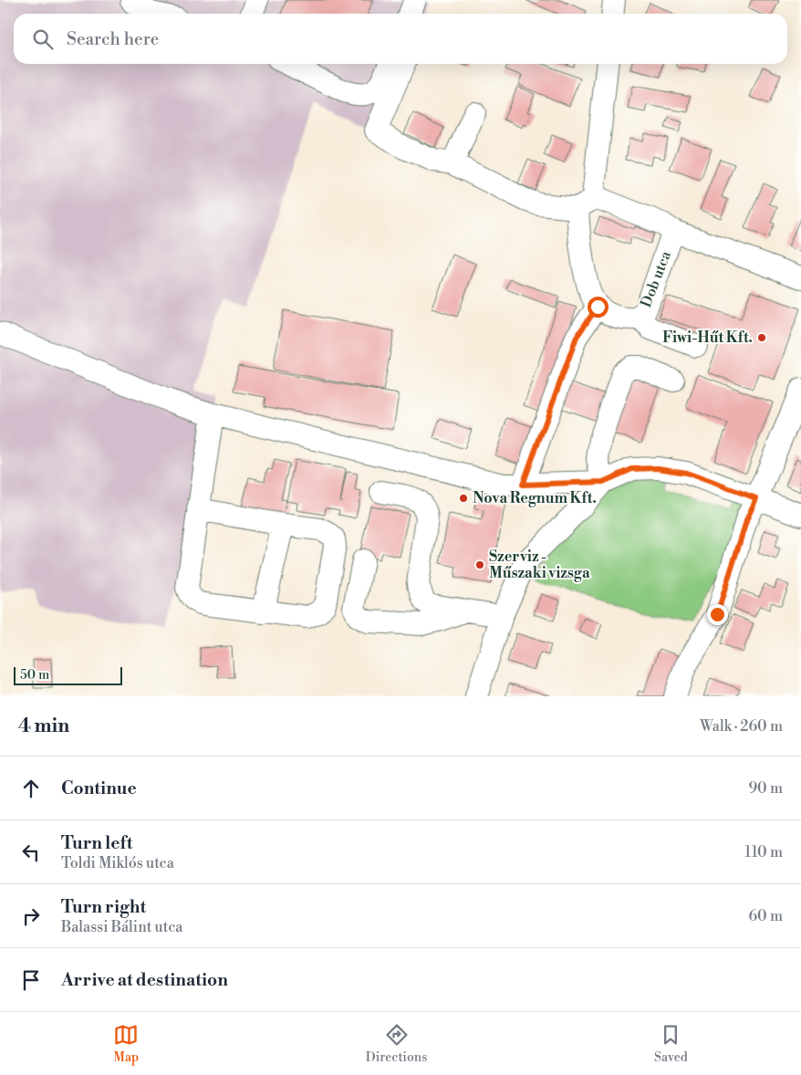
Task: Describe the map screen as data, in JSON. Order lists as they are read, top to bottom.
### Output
{
  "streets": {
    "street": ["Dob utca"]
  },
  "places": ["Fiwi-Hűt Kft.", "Nova Regnum Kft.", "Szerviz - Műszaki vizsga"],
  "scale_bar": "50 m",
  "page": {
    "search": "Search here",
    "scale": "50 m",
    "heading": ["4 min", "Walk · 260 m"],
    "list": [
      ["Continue", "90 m"],
      ["Turn left", "Toldi Miklós utca", "110 m"],
      ["Turn right", "Balassi Bálint utca", "60 m"],
      "Arrive at destination"
    ],
    "nav": ["Map", "Directions", "Saved"]
  }
}
